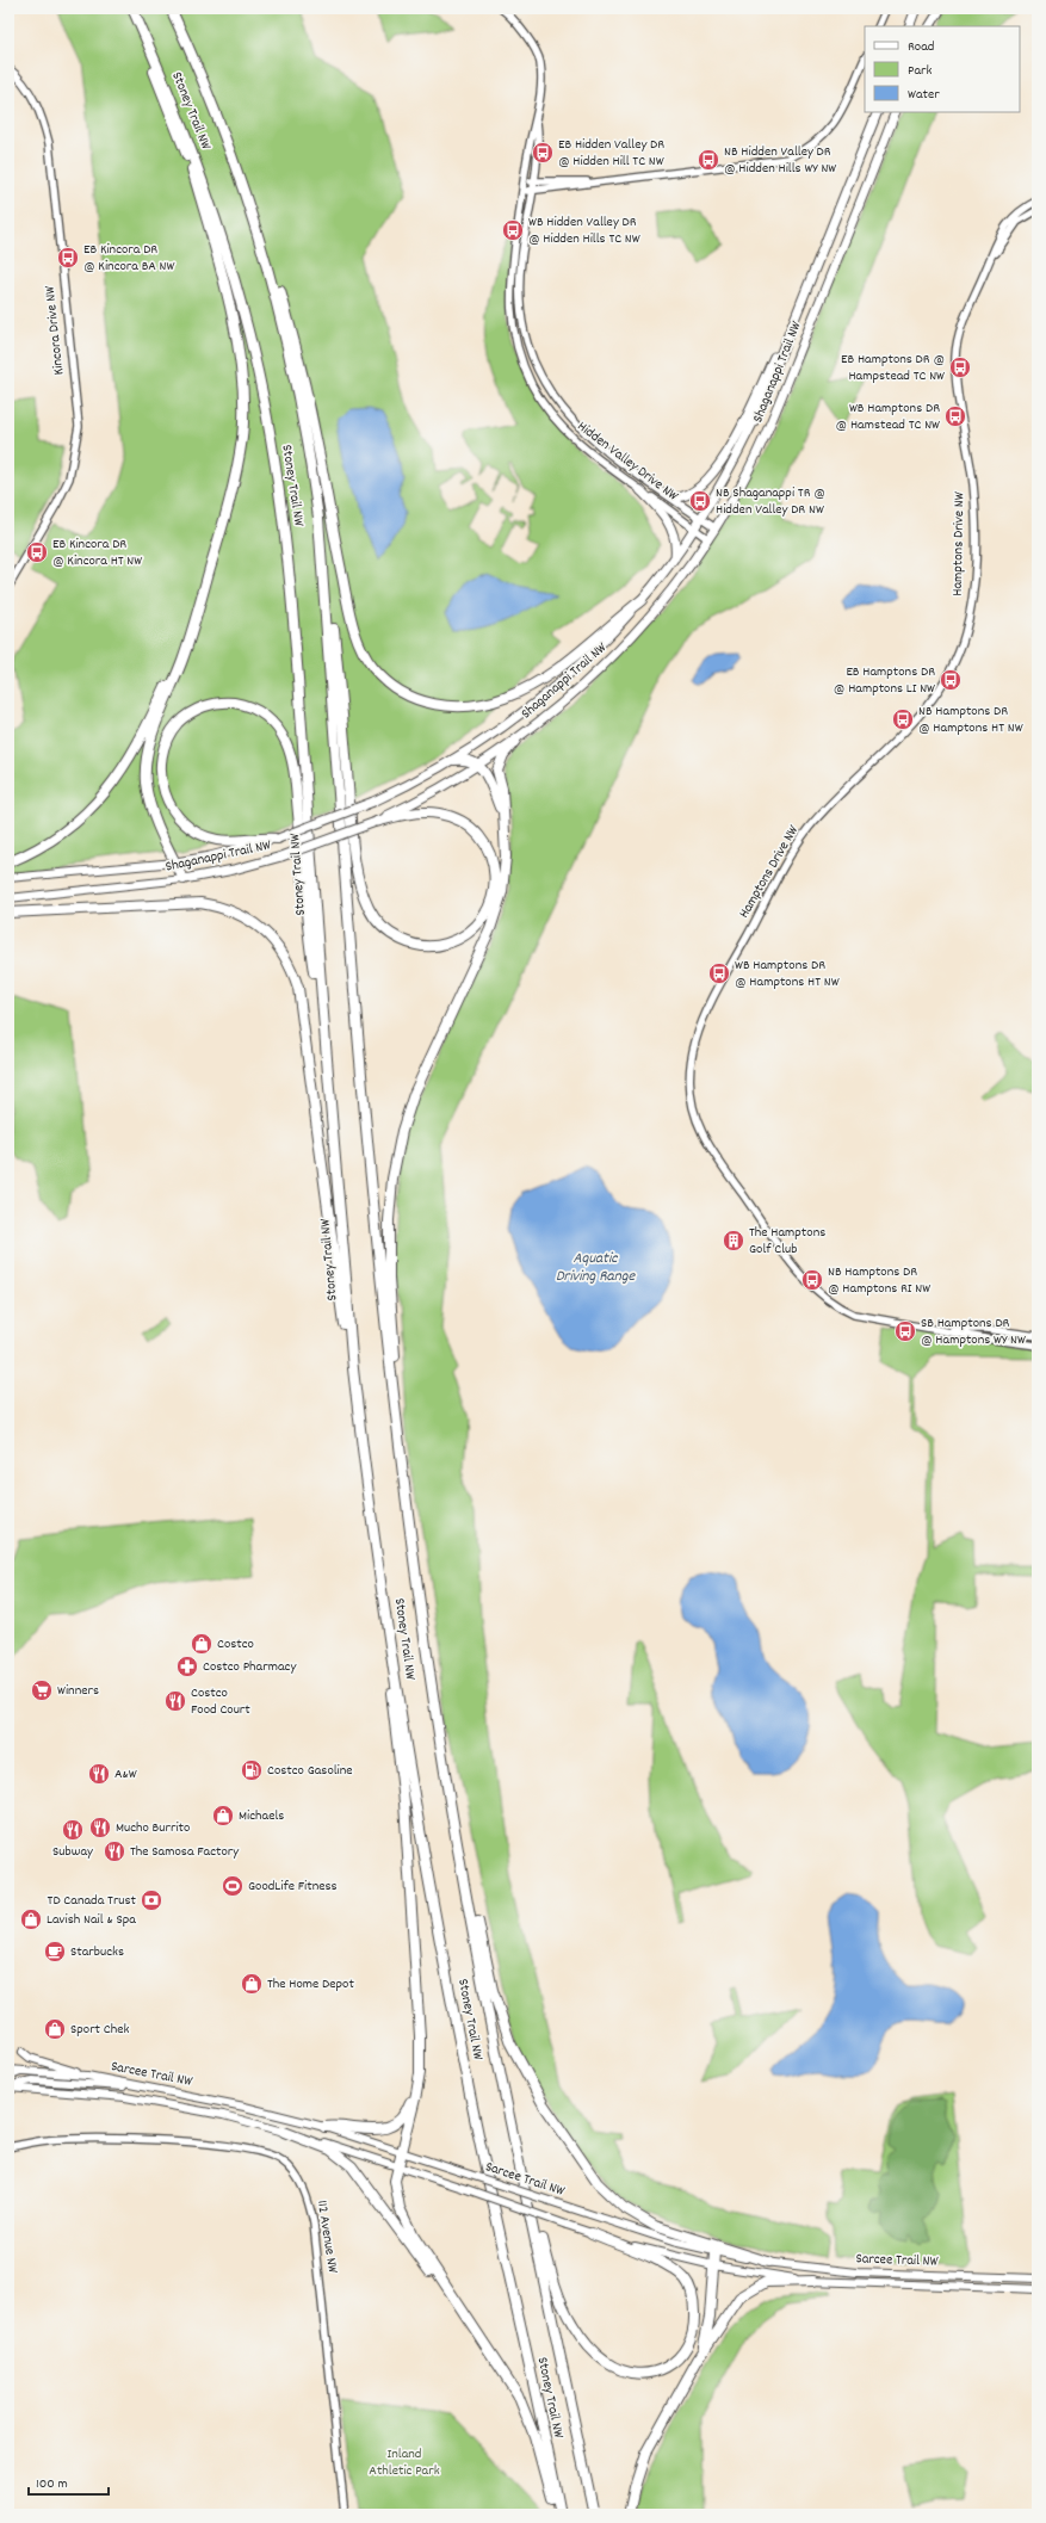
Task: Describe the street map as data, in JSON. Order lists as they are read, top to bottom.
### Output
{
  "streets": {
    "highway": ["Stoney Trail NW"],
    "main road": ["Shaganappi Trail NW", "Sarcee Trail NW"],
    "street": [
      "Kincora Drive NW",
      "Hidden Valley Drive NW",
      "Hamptons Drive NW",
      "112 Avenue NW"
    ]
  },
  "crossings": [
    ["Shaganappi Trail NW", "Hidden Valley Drive NW"]
  ],
  "water": ["Aquatic Driving Range"],
  "parks": ["Inland Athletic Park"],
  "places": {
    "bus stop": [
      "EB Hidden Valley DR @ Hidden Hill TC NW",
      "NB Hidden Valley DR @ Hidden Hills WY NW",
      "WB Hidden Valley DR @ Hidden Hills TC NW",
      "EB Kincora DR @ Kincora BA NW",
      "EB Hamptons DR @ Hampstead TC NW",
      "WB Hamptons DR @ Hamstead TC NW",
      "NB Shaganappi TR @ Hidden Valley DR NW",
      "EB Kincora DR @ Kincora HT NW",
      "EB Hamptons DR @ Hamptons LI NW",
      "NB Hamptons DR @ Hamptons HT NW",
      "WB Hamptons DR @ Hamptons HT NW",
      "NB Hamptons DR @ Hamptons RI NW",
      "SB Hamptons DR @ Hamptons WY NW"
    ],
    "building": ["The Hamptons Golf Club"],
    "shop": [
      "Costco",
      "Michaels",
      "Lavish Nail & Spa",
      "The Home Depot",
      "Sport Chek"
    ],
    "pharmacy": ["Costco Pharmacy"],
    "supermarket": ["Winners"],
    "restaurant": [
      "Costco Food Court",
      "A&W",
      "Mucho Burrito",
      "Subway",
      "The Samosa Factory"
    ],
    "fuel station": ["Costco Gasoline"],
    "sports": ["GoodLife Fitness"],
    "bank": ["TD Canada Trust"],
    "cafe": ["Starbucks"]
  },
  "legend": ["Road", "Park", "Water"],
  "scale_bar": "100 m"
}
